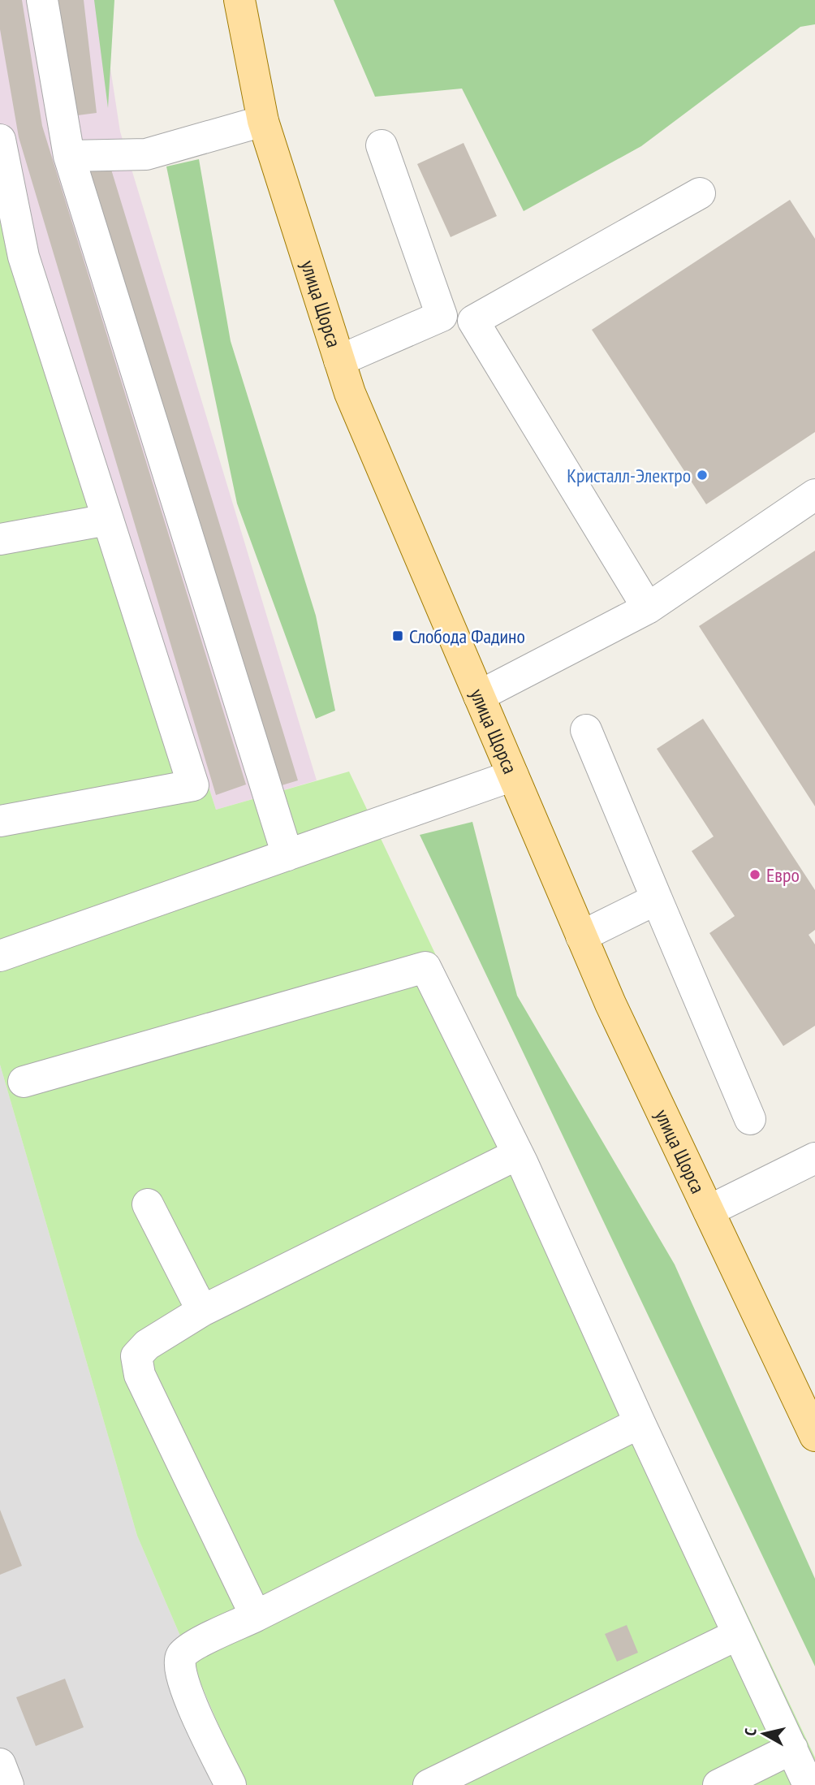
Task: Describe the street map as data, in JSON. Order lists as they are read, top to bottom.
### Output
{
  "streets": {
    "main road": ["улица Щорса"]
  },
  "places": {
    "other": ["Кристалл-Электро", "Евро"],
    "transit": ["Слобода Фадино"]
  },
  "north": "left"
}
